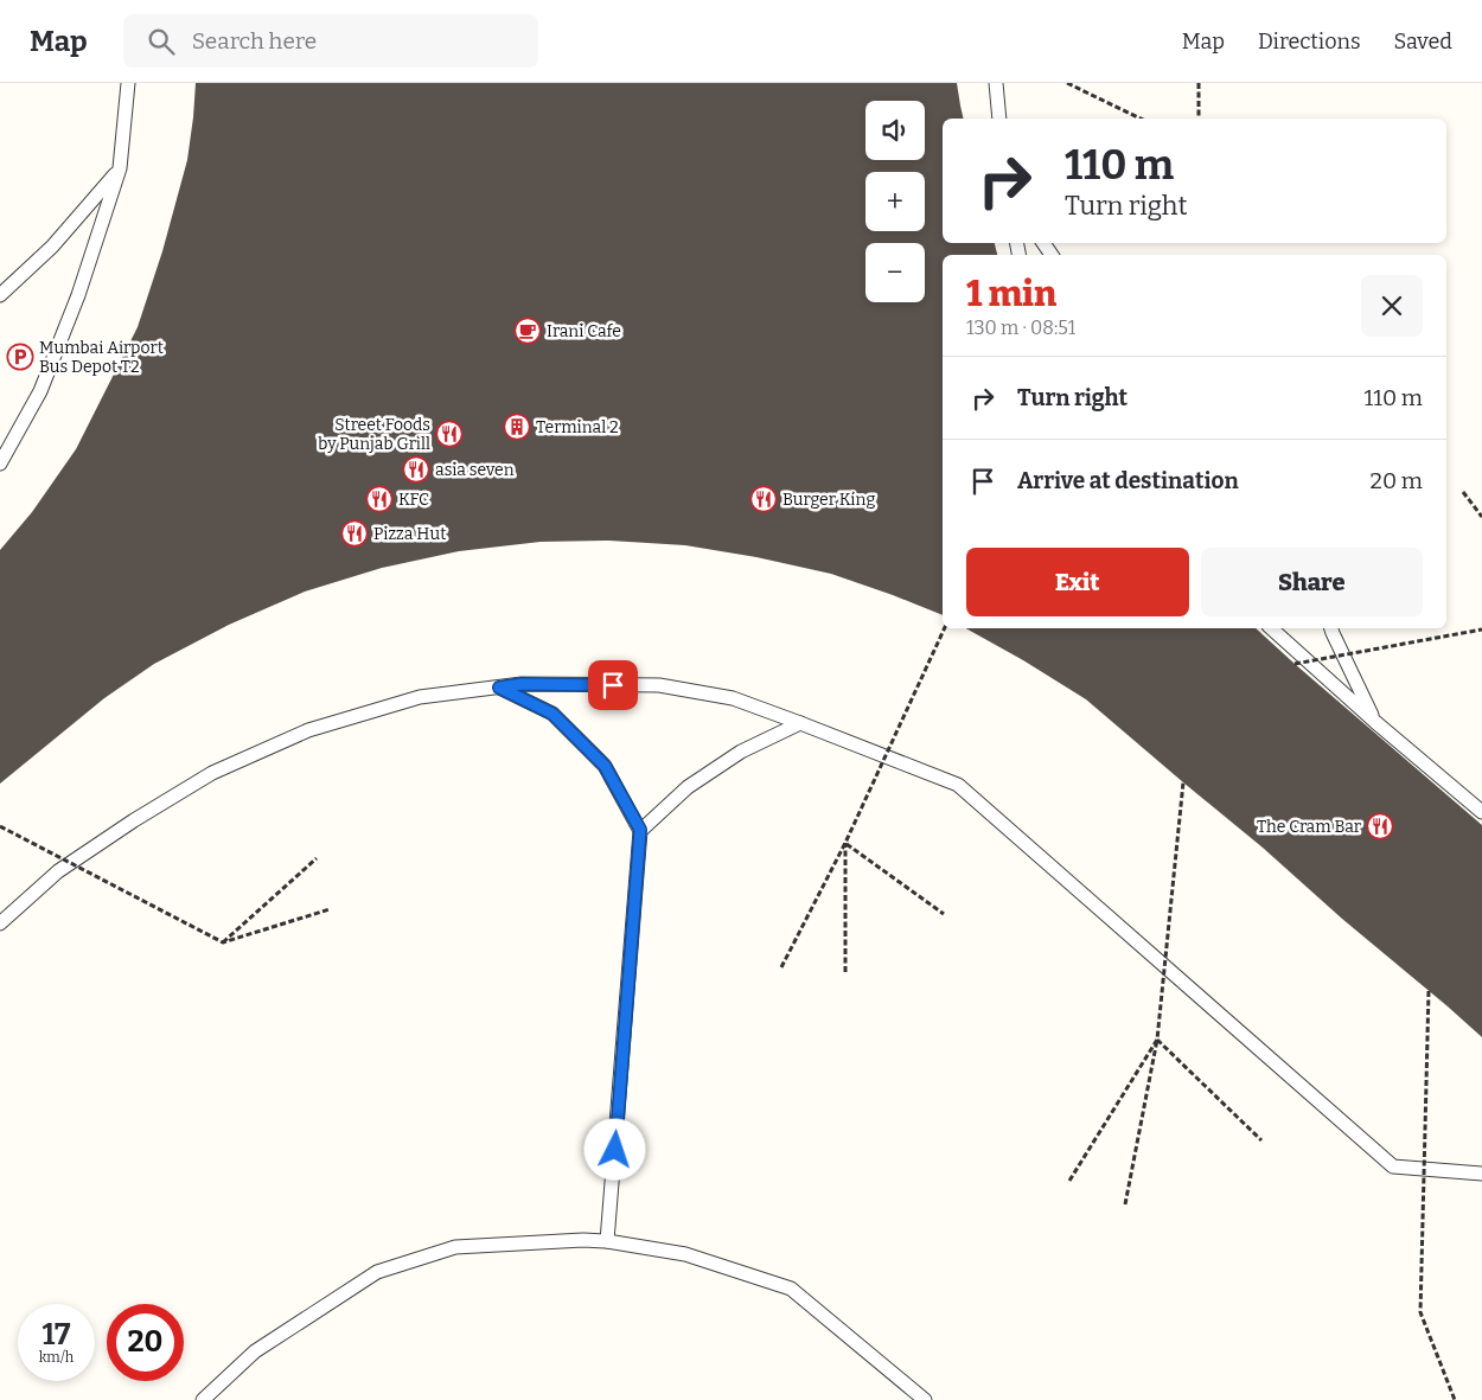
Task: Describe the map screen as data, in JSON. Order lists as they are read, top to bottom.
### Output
{
  "places": {
    "cafe": ["Irani Cafe"],
    "parking": ["Mumbai Airport Bus Depot T2"],
    "building": ["Terminal 2"],
    "restaurant": [
      "Street Foods by Punjab Grill",
      "asia seven",
      "KFC",
      "Burger King",
      "Pizza Hut",
      "The Cram Bar"
    ]
  },
  "page": {
    "header": "Map",
    "search": "Search here",
    "nav": ["Map", "Directions", "Saved"],
    "map_buttons": ["+", "−"],
    "turn": ["110 m", "Turn right"],
    "heading": ["1 min", "130 m · 08:51"],
    "list": [
      {
        "name": "Turn right",
        "value": "110 m"
      },
      {
        "name": "Arrive at destination",
        "value": "20 m"
      }
    ],
    "buttons": ["Exit", "Share"],
    "speed": "17 km/h",
    "limit": "20"
  }
}
